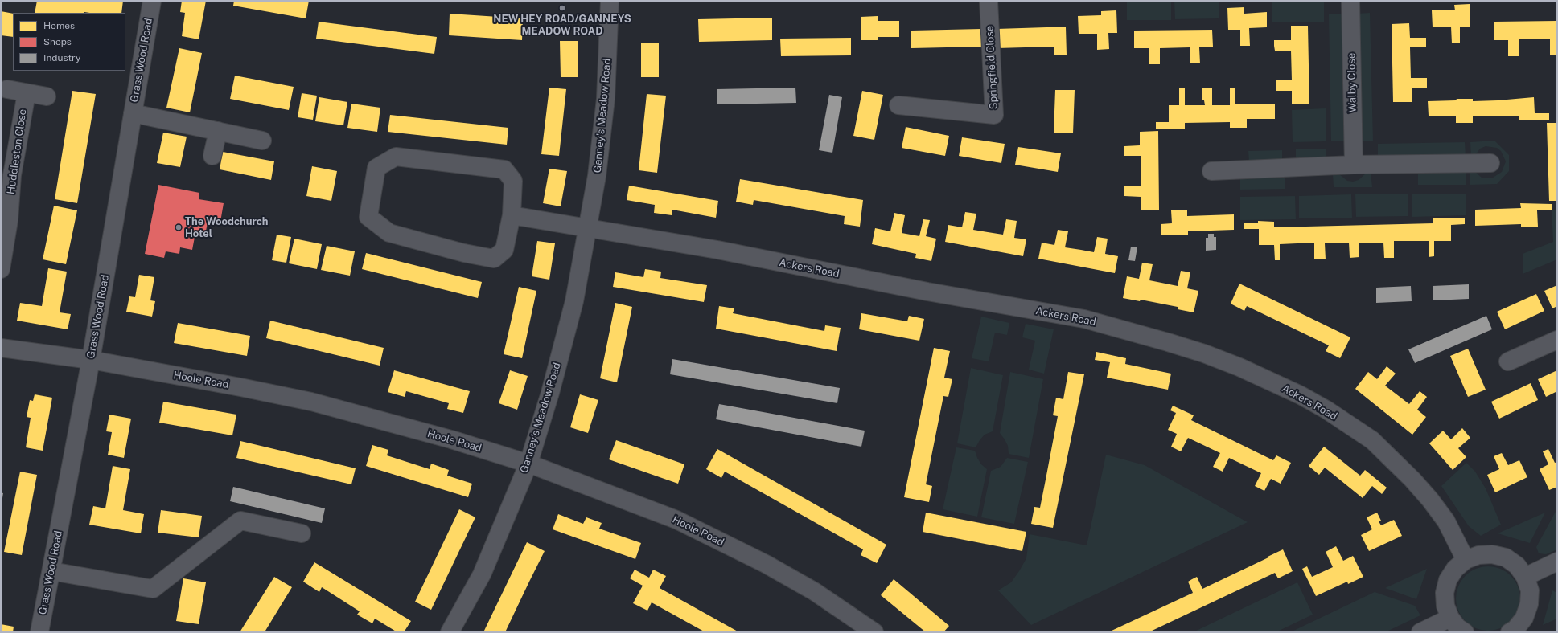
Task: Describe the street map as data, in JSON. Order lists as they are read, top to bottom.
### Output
{
  "streets": {
    "street": [
      "Grass Wood Road",
      "Springfield Close",
      "Walby Close",
      "Ganney's Meadow Road",
      "Huddleston Close",
      "Ackers Road",
      "Hoole Road"
    ]
  },
  "crossings": [
    ["Grass Wood Road", "Hoole Road"],
    ["Ganney's Meadow Road", "Ackers Road"],
    ["Ganney's Meadow Road", "Hoole Road"]
  ],
  "places": ["NEW HEY ROAD/GANNEYS MEADOW ROAD", "The Woodchurch Hotel"],
  "legend": ["Homes", "Shops", "Industry"]
}
